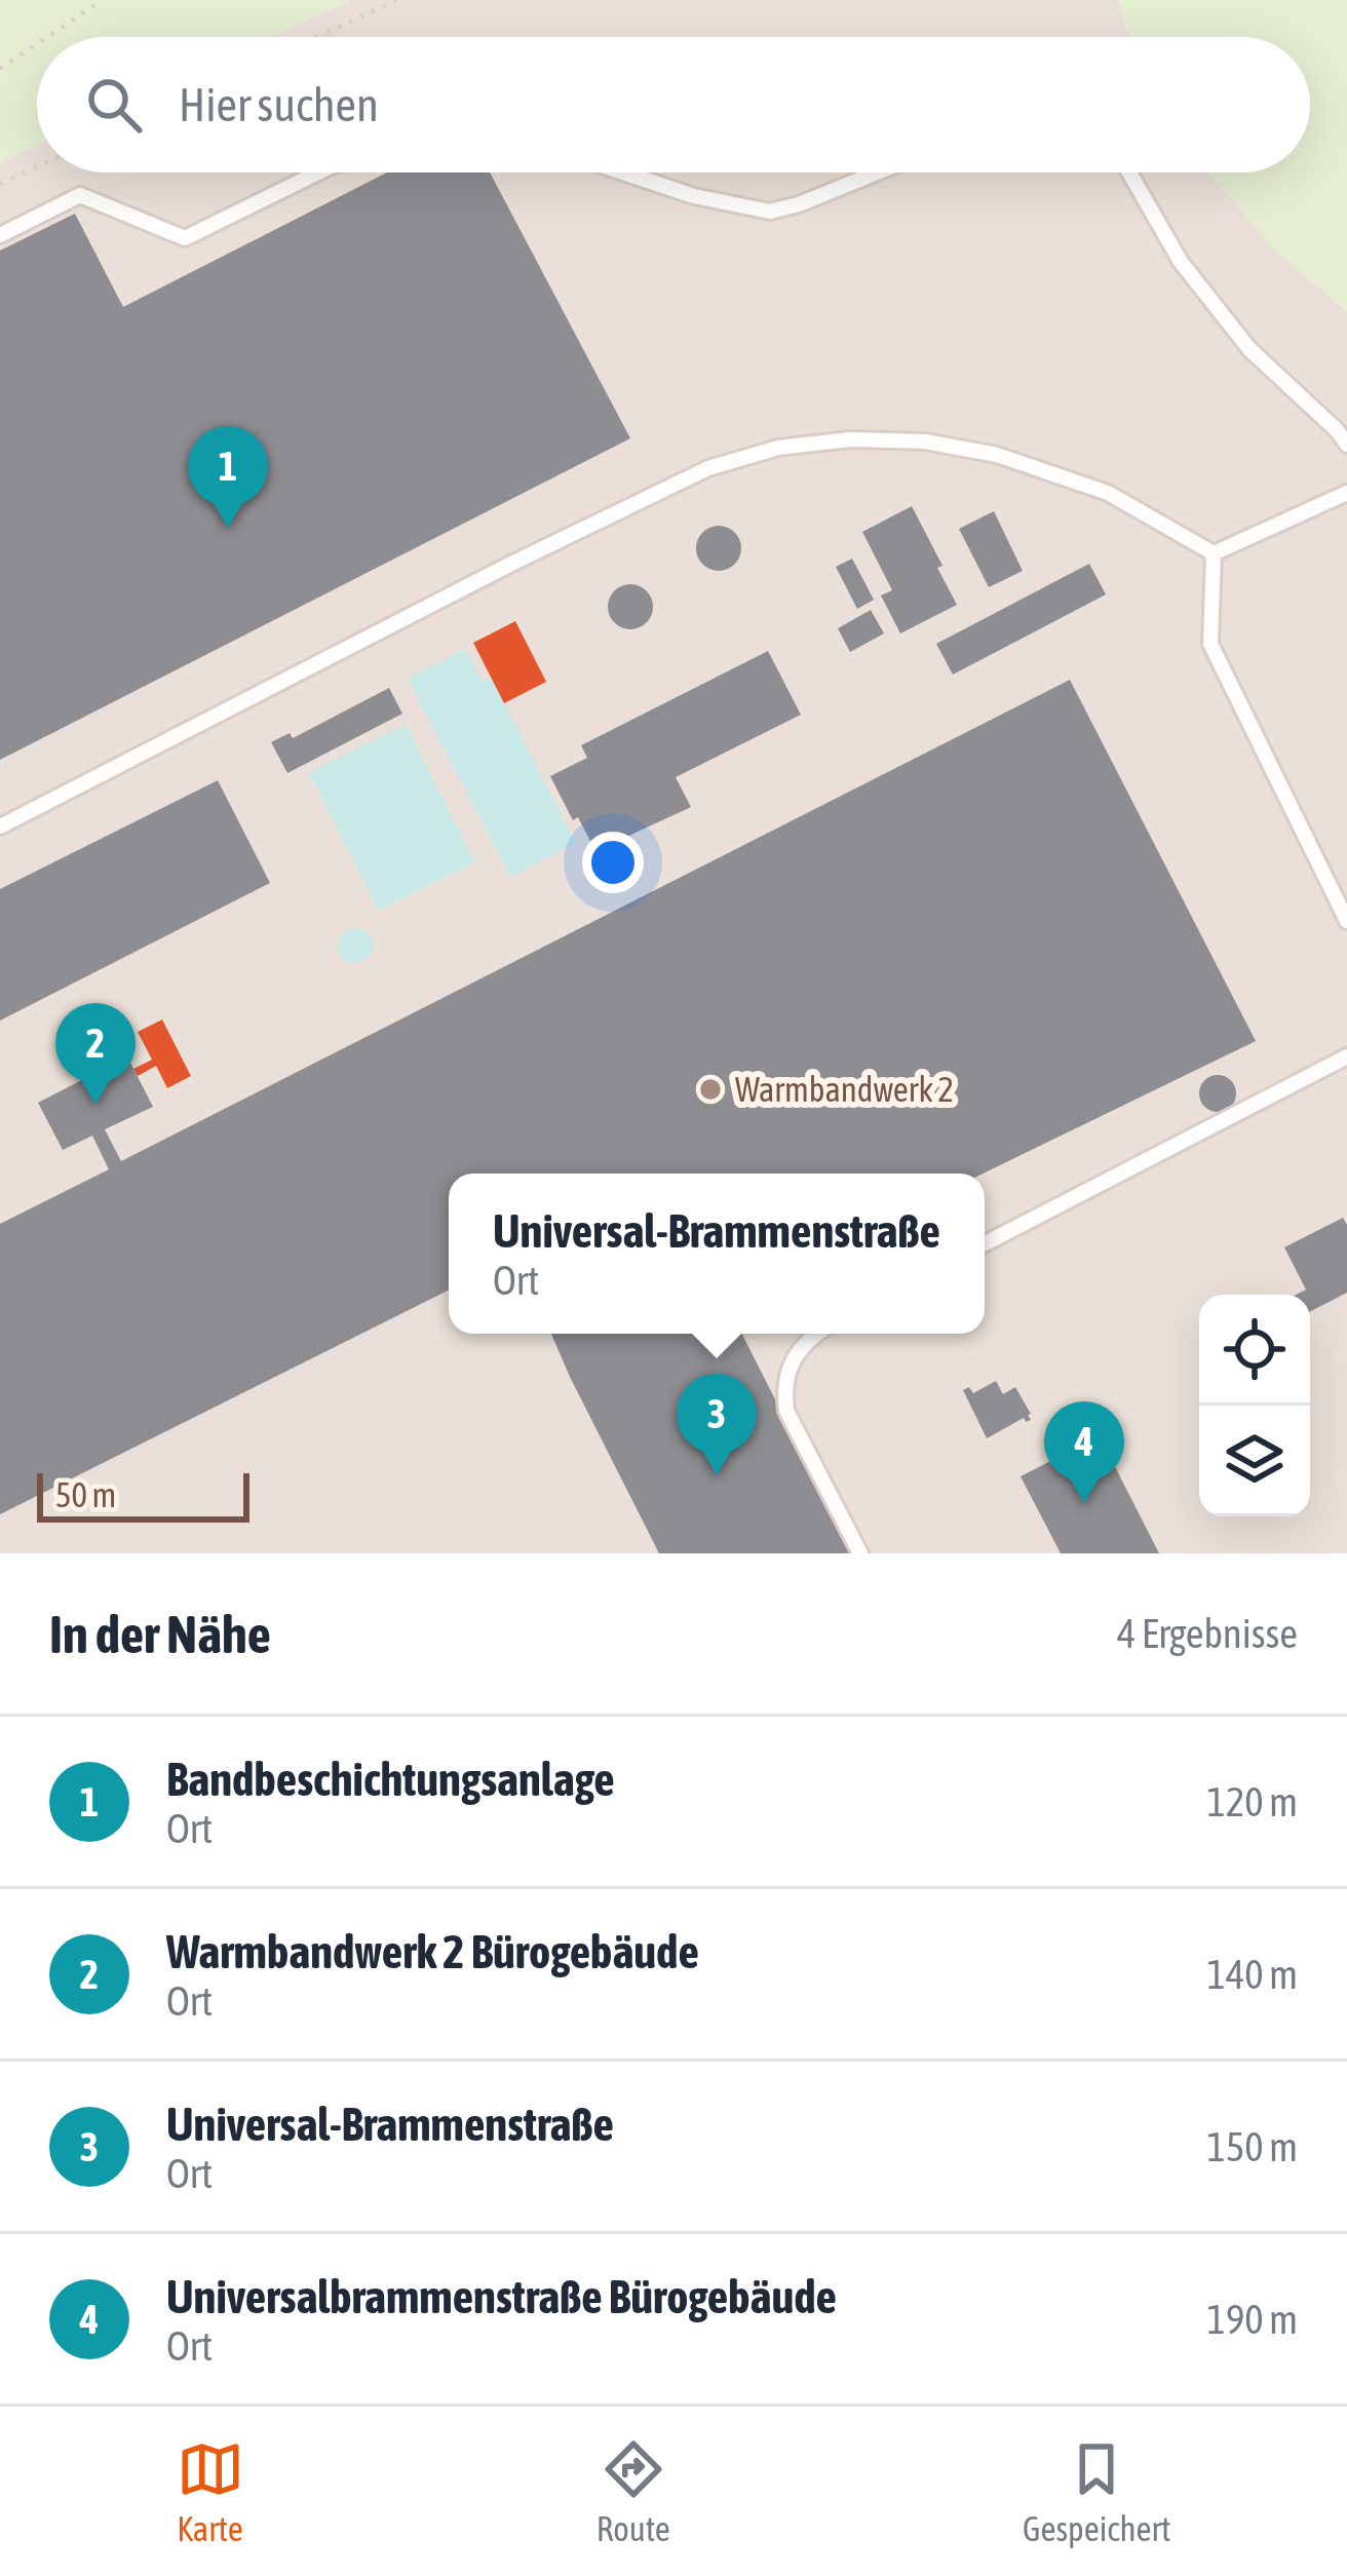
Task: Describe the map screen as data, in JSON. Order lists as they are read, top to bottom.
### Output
{
  "places": ["Warmbandwerk 2"],
  "scale_bar": "50 m",
  "page": {
    "search": "Hier suchen",
    "pins": [
      "1",
      "2",
      "3",
      "4"
    ],
    "popup": ["Universal-Brammenstraße", "Ort"],
    "scale": "50 m",
    "heading": ["In der Nähe", "4 Ergebnisse"],
    "list": [
      {
        "mark": "1",
        "name": "Bandbeschichtungsanlage",
        "note": "Ort",
        "value": "120 m"
      },
      {
        "mark": "2",
        "name": "Warmbandwerk 2 Bürogebäude",
        "note": "Ort",
        "value": "140 m"
      },
      {
        "mark": "3",
        "name": "Universal-Brammenstraße",
        "note": "Ort",
        "value": "150 m"
      },
      {
        "mark": "4",
        "name": "Universalbrammenstraße Bürogebäude",
        "note": "Ort",
        "value": "190 m"
      }
    ],
    "nav": ["Karte", "Route", "Gespeichert"]
  }
}
